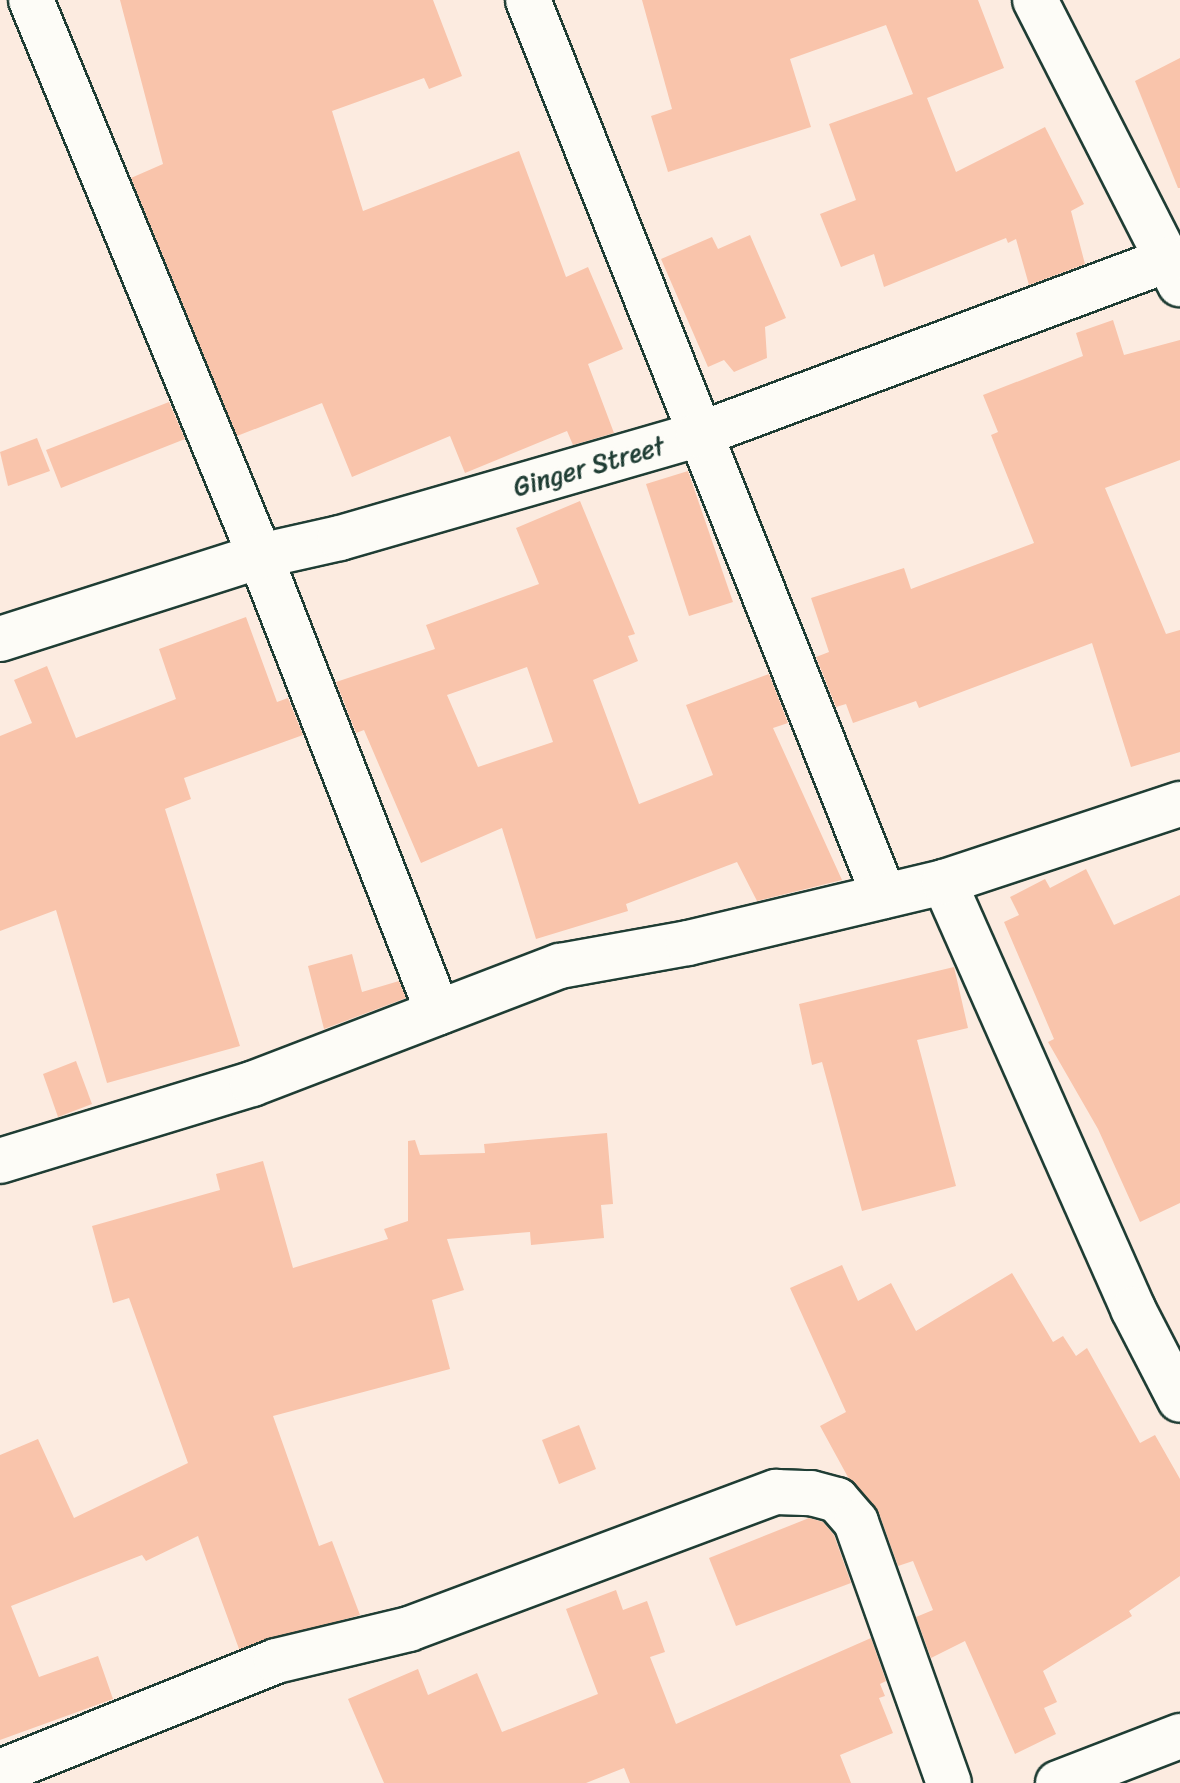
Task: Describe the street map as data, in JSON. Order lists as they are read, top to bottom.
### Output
{
  "streets": {
    "street": ["Ginger Street"]
  }
}
